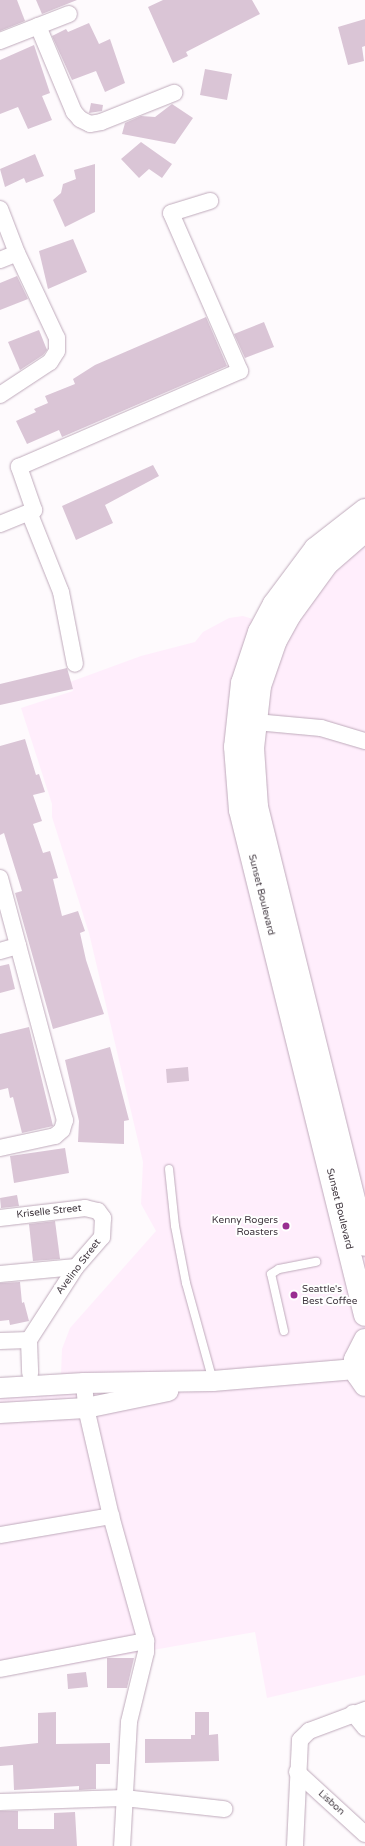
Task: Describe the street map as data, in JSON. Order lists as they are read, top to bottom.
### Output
{
  "streets": {
    "main road": ["Sunset Boulevard"],
    "street": ["Kriselle Street", "Avelino Street", "Lisbon"]
  },
  "crossings": [
    ["Kriselle Street", "Avelino Street"]
  ],
  "places": ["Kenny Rogers Roasters", "Seattle's Best Coffee"]
}
